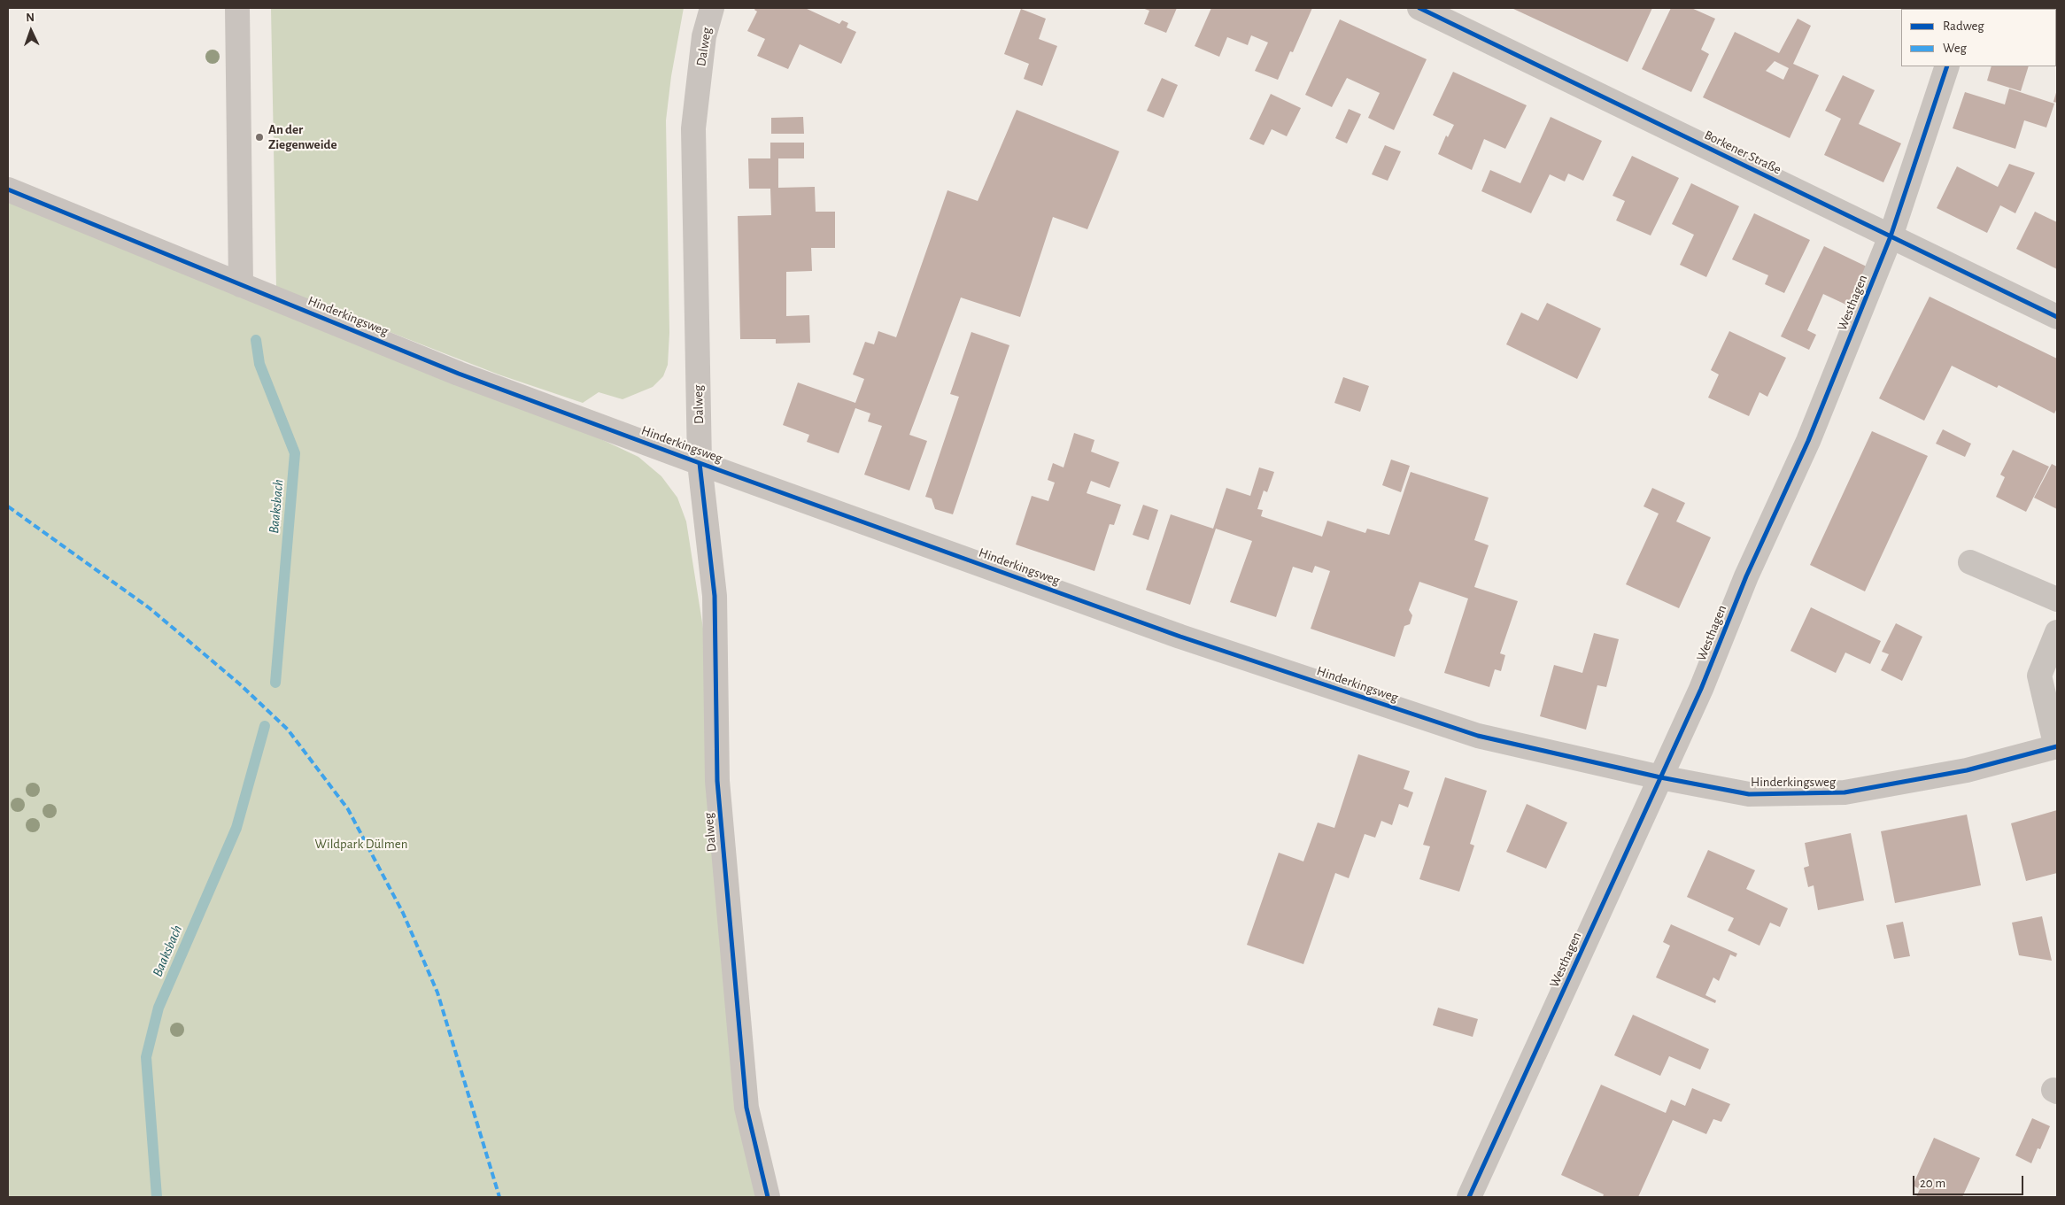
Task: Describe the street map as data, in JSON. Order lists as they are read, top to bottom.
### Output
{
  "streets": {
    "street": [
      "Dalweg",
      "Borkener Straße",
      "Westhagen",
      "Hinderkingsweg"
    ]
  },
  "crossings": [
    ["Dalweg", "Hinderkingsweg"],
    ["Borkener Straße", "Westhagen"],
    ["Westhagen", "Hinderkingsweg"]
  ],
  "water": ["Baaksbach"],
  "parks": ["Wildpark Dülmen"],
  "places": ["An der Ziegenweide"],
  "legend": ["Radweg", "Weg"],
  "scale_bar": "20 m",
  "north": "top"
}
